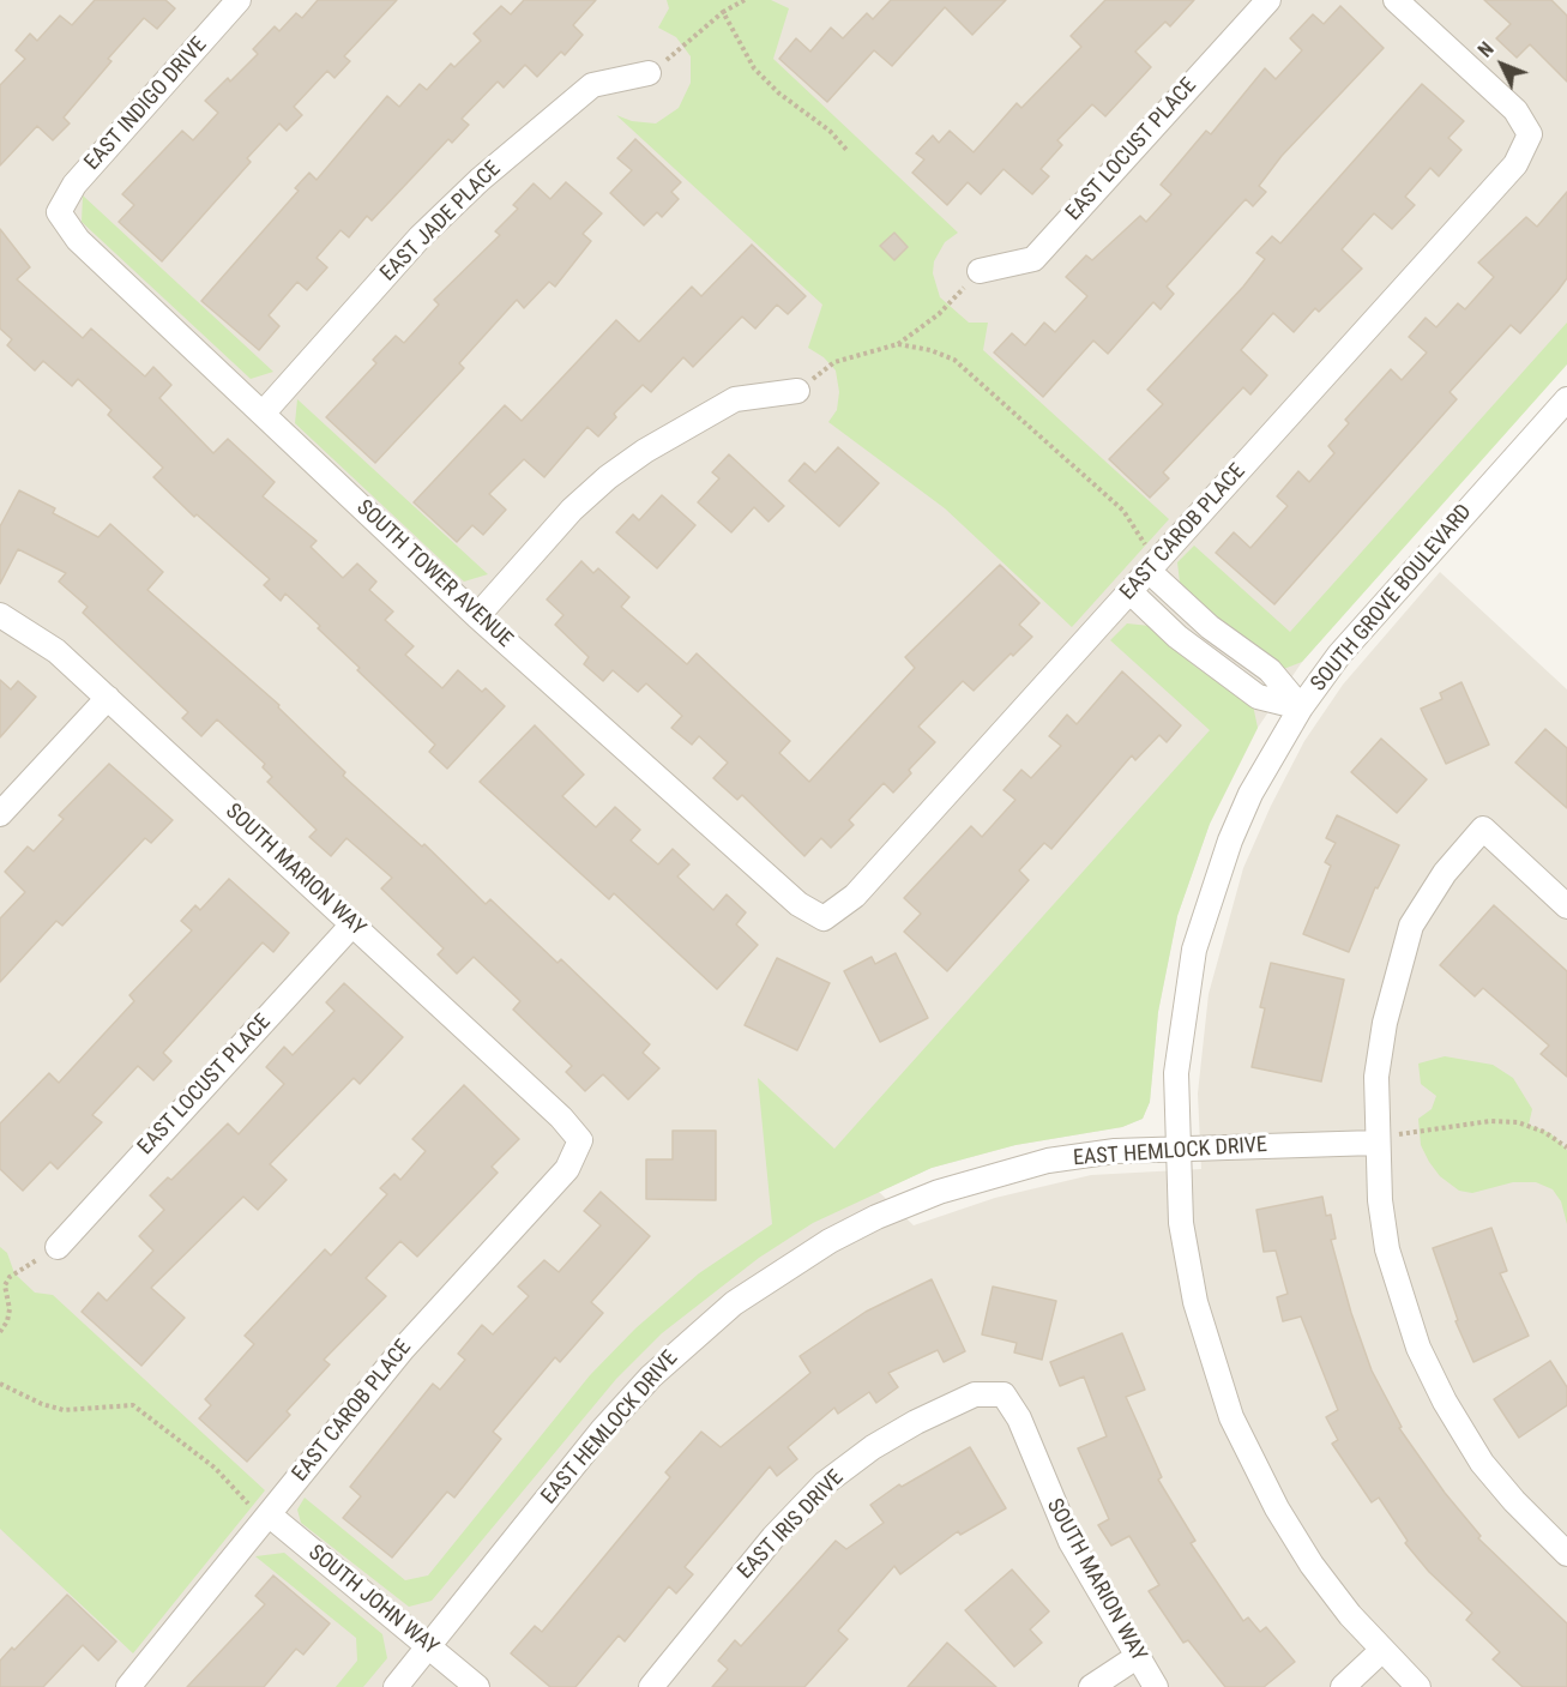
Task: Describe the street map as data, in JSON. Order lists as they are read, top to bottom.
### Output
{
  "streets": {
    "street": [
      "EAST INDIGO DRIVE",
      "EAST LOCUST PLACE",
      "EAST JADE PLACE",
      "EAST CAROB PLACE",
      "SOUTH TOWER AVENUE",
      "SOUTH GROVE BOULEVARD",
      "SOUTH MARION WAY",
      "EAST HEMLOCK DRIVE",
      "EAST IRIS DRIVE",
      "SOUTH JOHN WAY"
    ]
  },
  "crossings": [
    ["EAST INDIGO DRIVE", "SOUTH TOWER AVENUE"],
    ["EAST LOCUST PLACE", "SOUTH MARION WAY"],
    ["EAST JADE PLACE", "SOUTH TOWER AVENUE"],
    ["EAST CAROB PLACE", "SOUTH TOWER AVENUE"],
    ["EAST CAROB PLACE", "SOUTH MARION WAY"],
    ["EAST CAROB PLACE", "SOUTH JOHN WAY"],
    ["SOUTH GROVE BOULEVARD", "EAST HEMLOCK DRIVE"],
    ["SOUTH MARION WAY", "EAST IRIS DRIVE"],
    ["EAST HEMLOCK DRIVE", "SOUTH JOHN WAY"]
  ],
  "north": "top left"
}
